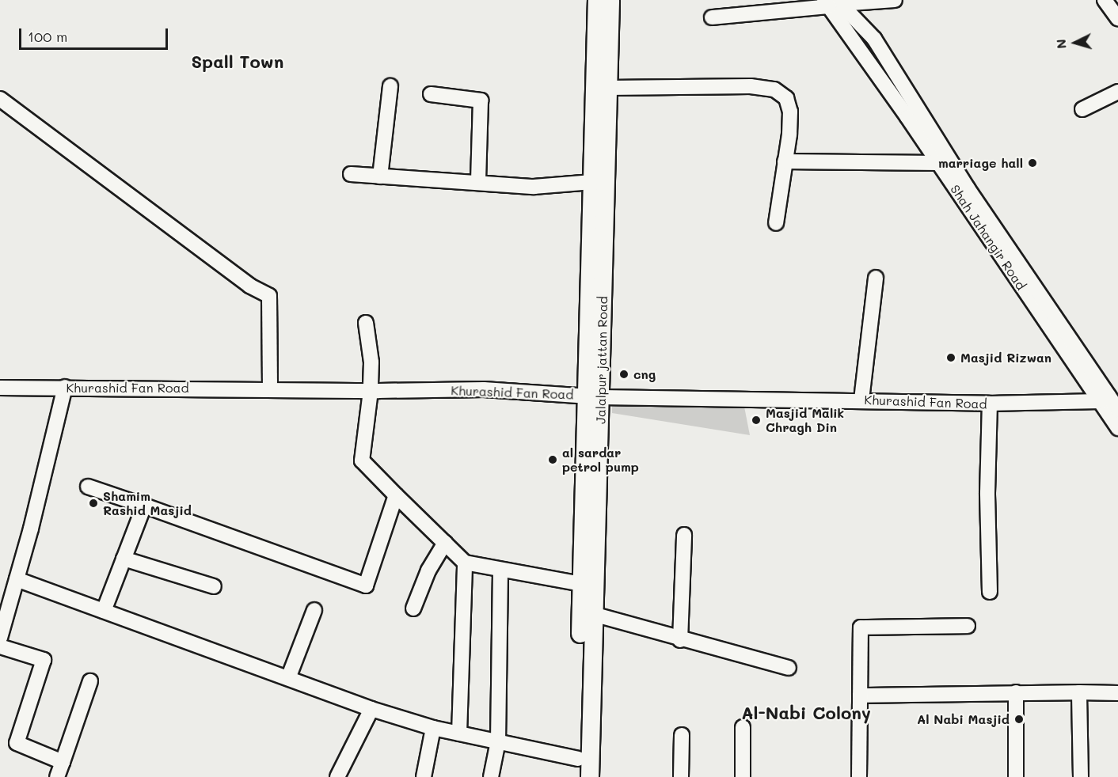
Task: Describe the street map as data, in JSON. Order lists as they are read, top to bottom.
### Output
{
  "streets": {
    "main road": ["Jalalpur jattan Road"],
    "street": ["Khurashid Fan Road"]
  },
  "crossings": [
    ["Jalalpur jattan Road", "Khurashid Fan Road"]
  ],
  "districts": ["Spall Town", "Al-Nabi Colony"],
  "places": [
    "marriage hall",
    "Masjid Rizwan",
    "cng",
    "Masjid Malik Chragh Din",
    "al sardar petrol pump",
    "Shamim Rashid Masjid",
    "Al Nabi Masjid"
  ],
  "scale_bar": "100 m",
  "north": "left"
}
